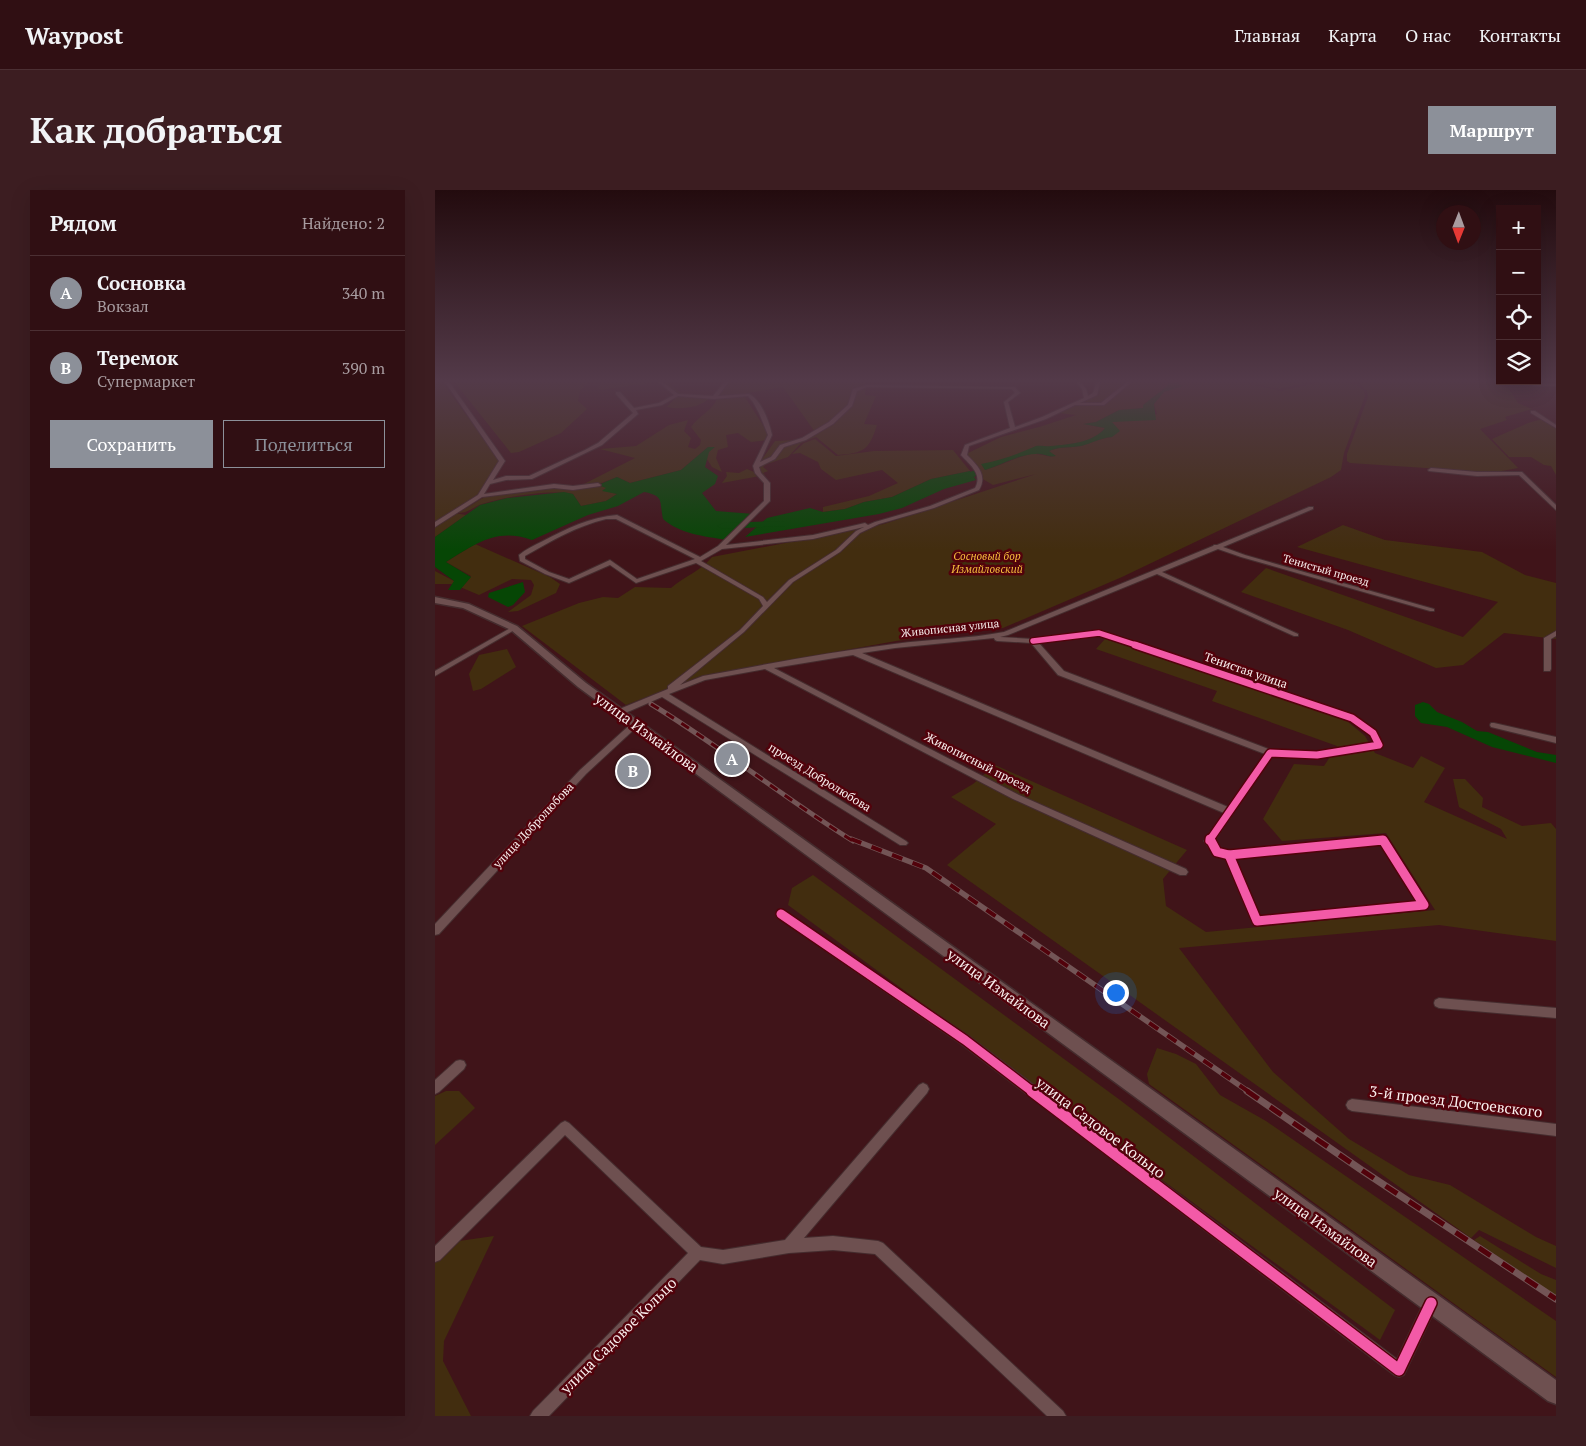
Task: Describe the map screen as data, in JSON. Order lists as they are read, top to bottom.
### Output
{
  "streets": {
    "main road": ["улица Измайлова"],
    "street": [
      "Тенистый проезд",
      "Живописная улица",
      "Тенистая улица",
      "Живописный проезд",
      "проезд Добролюбова",
      "улица Добролюбова",
      "3-й проезд Достоевского",
      "улица Садовое Кольцо"
    ]
  },
  "crossings": [
    ["Тенистый проезд", "Живописная улица"],
    ["Живописная улица", "Тенистая улица"],
    ["Живописная улица", "Живописный проезд"],
    ["Живописная улица", "проезд Добролюбова"],
    ["улица Измайлова", "улица Добролюбова"],
    ["улица Измайлова", "улица Садовое Кольцо"]
  ],
  "parks": ["Сосновый бор Измайловский"],
  "north": "bottom",
  "page": {
    "header": "Waypost",
    "nav": [
      "Главная",
      "Карта",
      "О нас",
      "Контакты"
    ],
    "buttons": [
      "Маршрут",
      ["Сохранить", "Поделиться"]
    ],
    "title": "Как добраться",
    "heading": ["Рядом", "Найдено: 2"],
    "map_buttons": ["+", "−"],
    "list": [
      {
        "mark": "A",
        "name": "Сосновка",
        "note": "Вокзал",
        "value": "340 m"
      },
      {
        "mark": "B",
        "name": "Теремок",
        "note": "Супермаркет",
        "value": "390 m"
      }
    ],
    "pins": ["A", "B"]
  }
}
